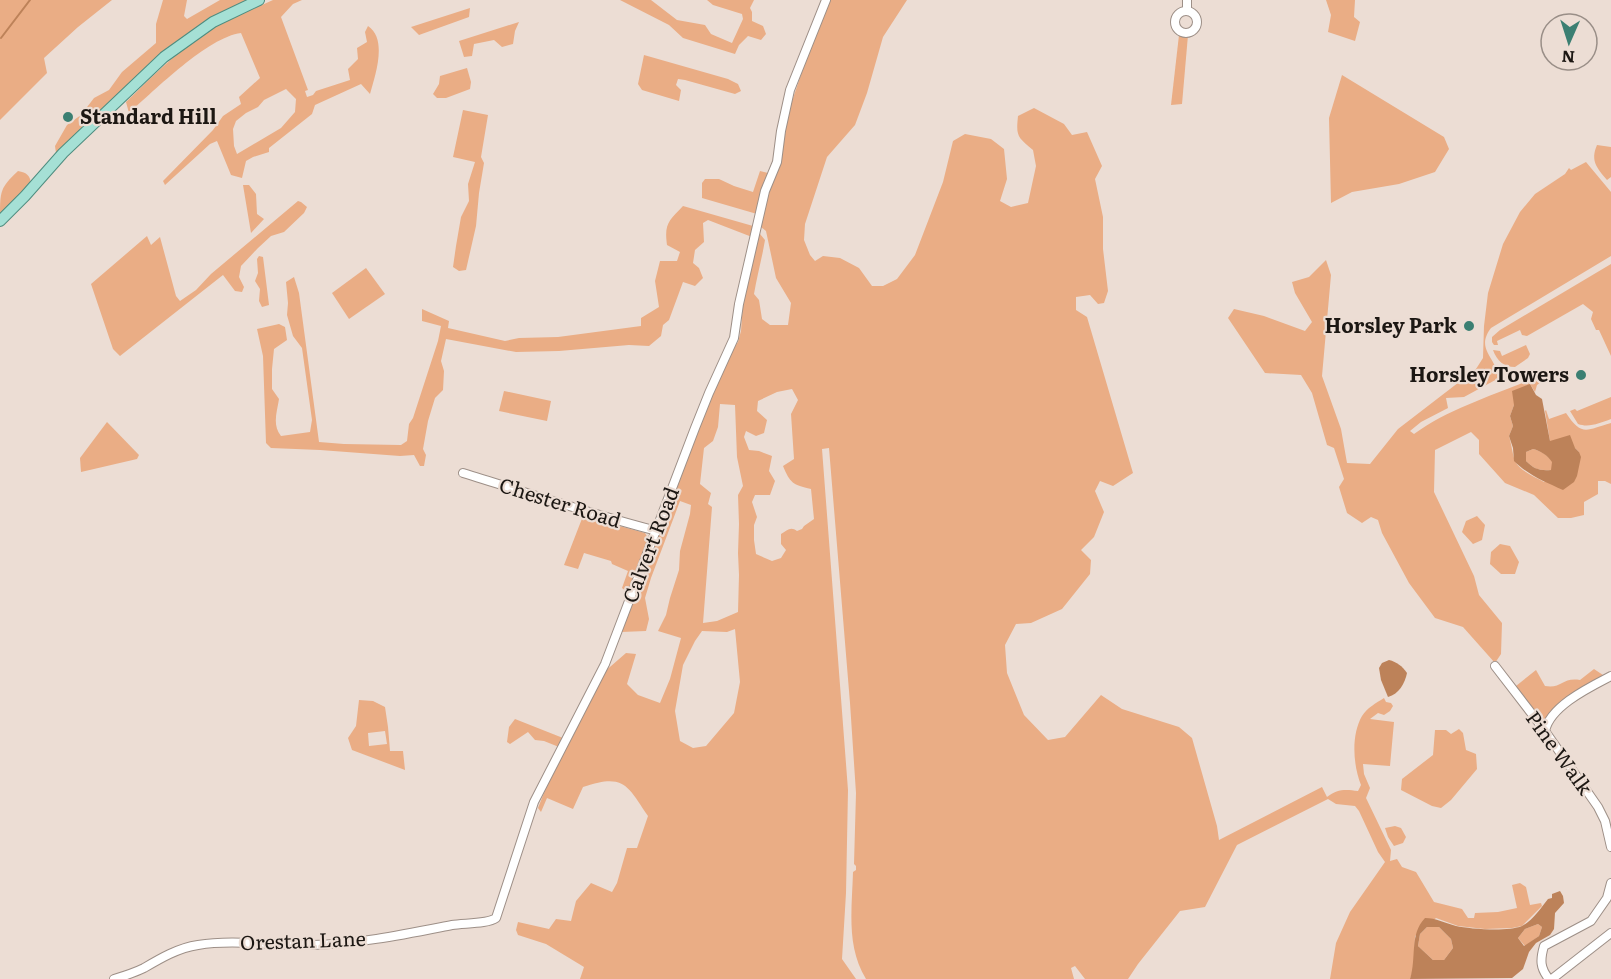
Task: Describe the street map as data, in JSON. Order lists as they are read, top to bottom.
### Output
{
  "streets": {
    "street": [
      "Chester Road",
      "Calvert Road",
      "Pine Walk",
      "Orestan Lane"
    ]
  },
  "crossings": [
    ["Chester Road", "Calvert Road"],
    ["Calvert Road", "Orestan Lane"]
  ],
  "places": ["Standard Hill", "Horsley Park", "Horsley Towers"],
  "north": "bottom"
}
